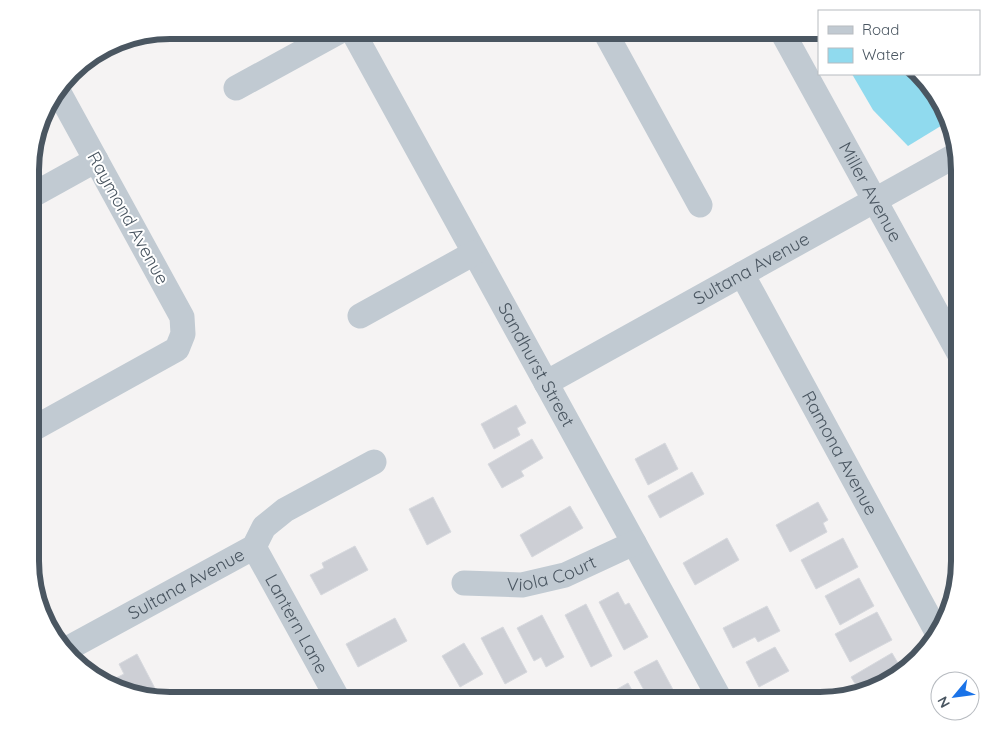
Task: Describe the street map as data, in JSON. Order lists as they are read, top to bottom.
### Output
{
  "streets": {
    "street": [
      "Miller Avenue",
      "Raymond Avenue",
      "Sultana Avenue",
      "Sandhurst Street",
      "Ramona Avenue",
      "Viola Court",
      "Lantern Lane"
    ]
  },
  "crossings": [
    ["Miller Avenue", "Sultana Avenue"],
    ["Sultana Avenue", "Sandhurst Street"],
    ["Sultana Avenue", "Ramona Avenue"],
    ["Sultana Avenue", "Lantern Lane"],
    ["Sandhurst Street", "Viola Court"]
  ],
  "legend": ["Road", "Water"],
  "north": "bottom left"
}
